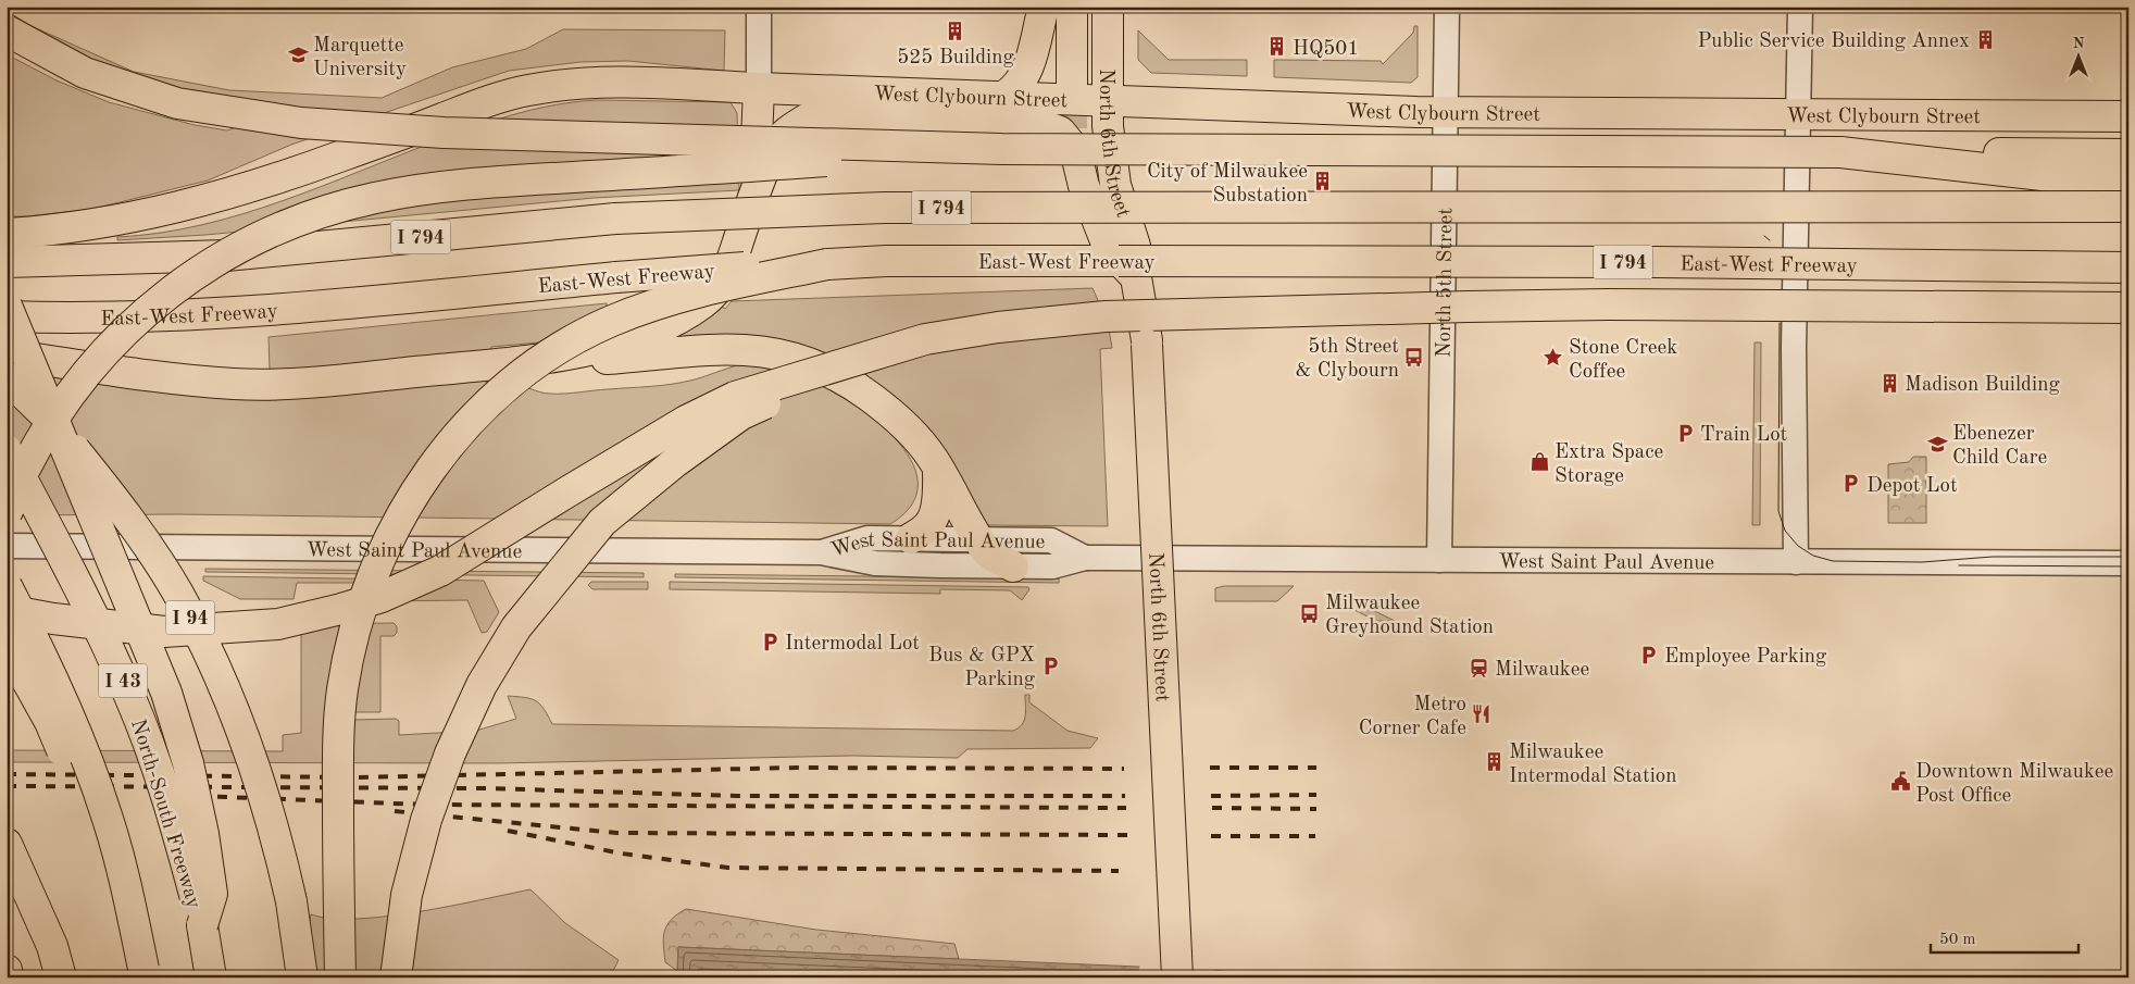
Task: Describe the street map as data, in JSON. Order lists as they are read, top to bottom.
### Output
{
  "streets": {
    "main road": [
      "West Clybourn Street",
      "North 6th Street",
      "I 794",
      "East-West Freeway",
      "I 94",
      "I 43",
      "North-South Freeway"
    ],
    "street": ["North 5th Street", "West Saint Paul Avenue"]
  },
  "crossings": [
    ["West Clybourn Street", "North 6th Street"],
    ["West Clybourn Street", "North 5th Street"],
    ["North 5th Street", "West Saint Paul Avenue"]
  ],
  "places": {
    "building": [
      "525 Building",
      "Public Service Building Annex",
      "HQ501",
      "City of Milwaukee Substation",
      "Madison Building",
      "Milwaukee Intermodal Station"
    ],
    "school or university": ["Marquette University", "Ebenezer Child Care"],
    "bus stop": ["5th Street & Clybourn", "Milwaukee Greyhound Station"],
    "place": ["Stone Creek Coffee"],
    "parking": [
      "Train Lot",
      "Depot Lot",
      "Intermodal Lot",
      "Employee Parking",
      "Bus & GPX Parking"
    ],
    "shop": ["Extra Space Storage"],
    "station": ["Milwaukee"],
    "restaurant": ["Metro Corner Cafe"],
    "public building": ["Downtown Milwaukee Post Office"]
  },
  "scale_bar": "50 m",
  "north": "top"
}
